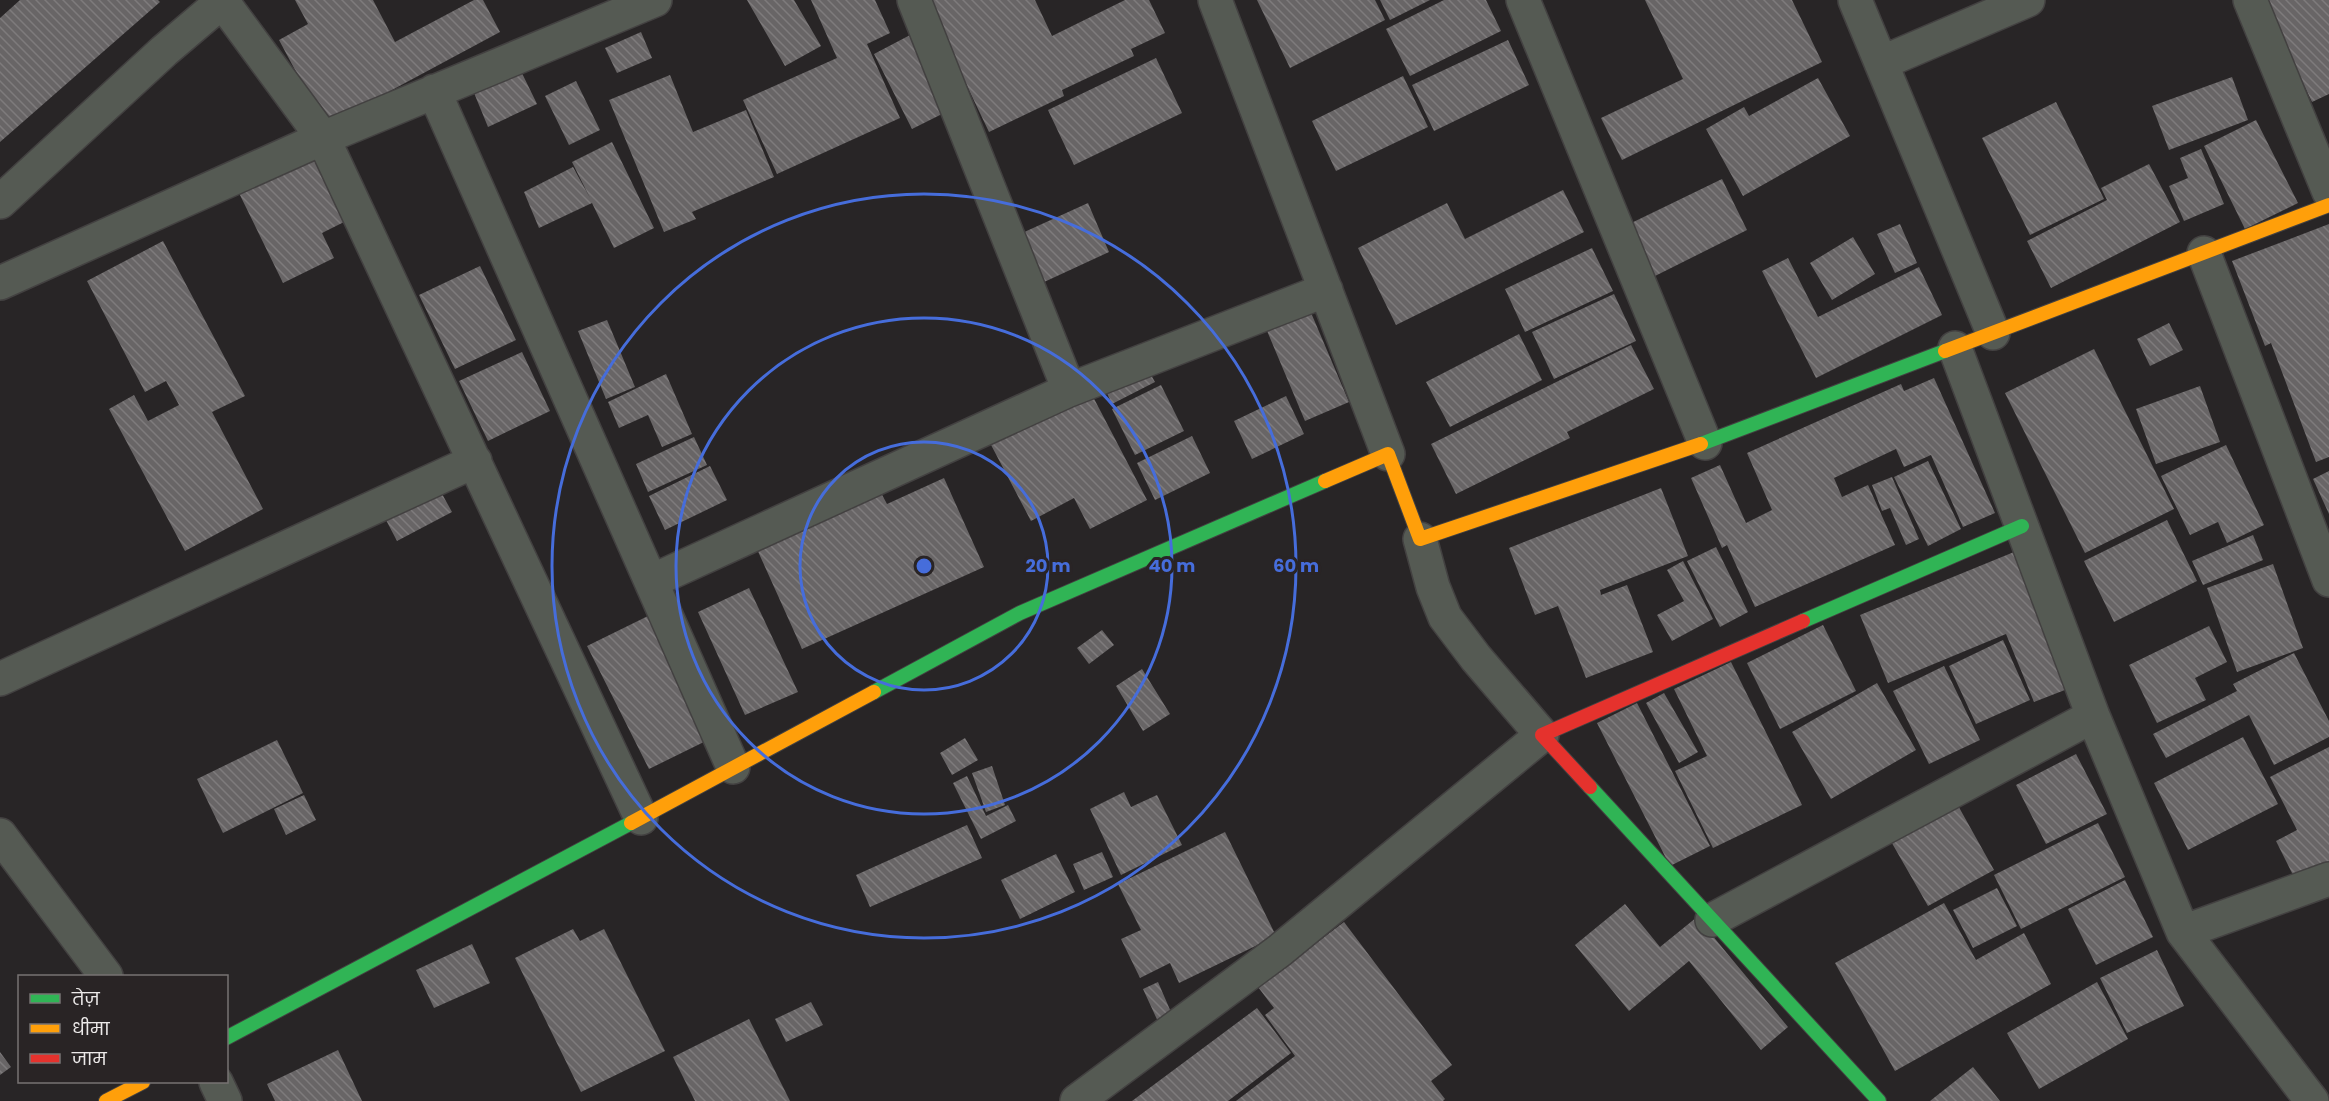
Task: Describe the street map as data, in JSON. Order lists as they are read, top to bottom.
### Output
{
  "legend": ["तेज़", "धीमा", "जाम"],
  "rings": ["20 m", "40 m", "60 m"]
}
